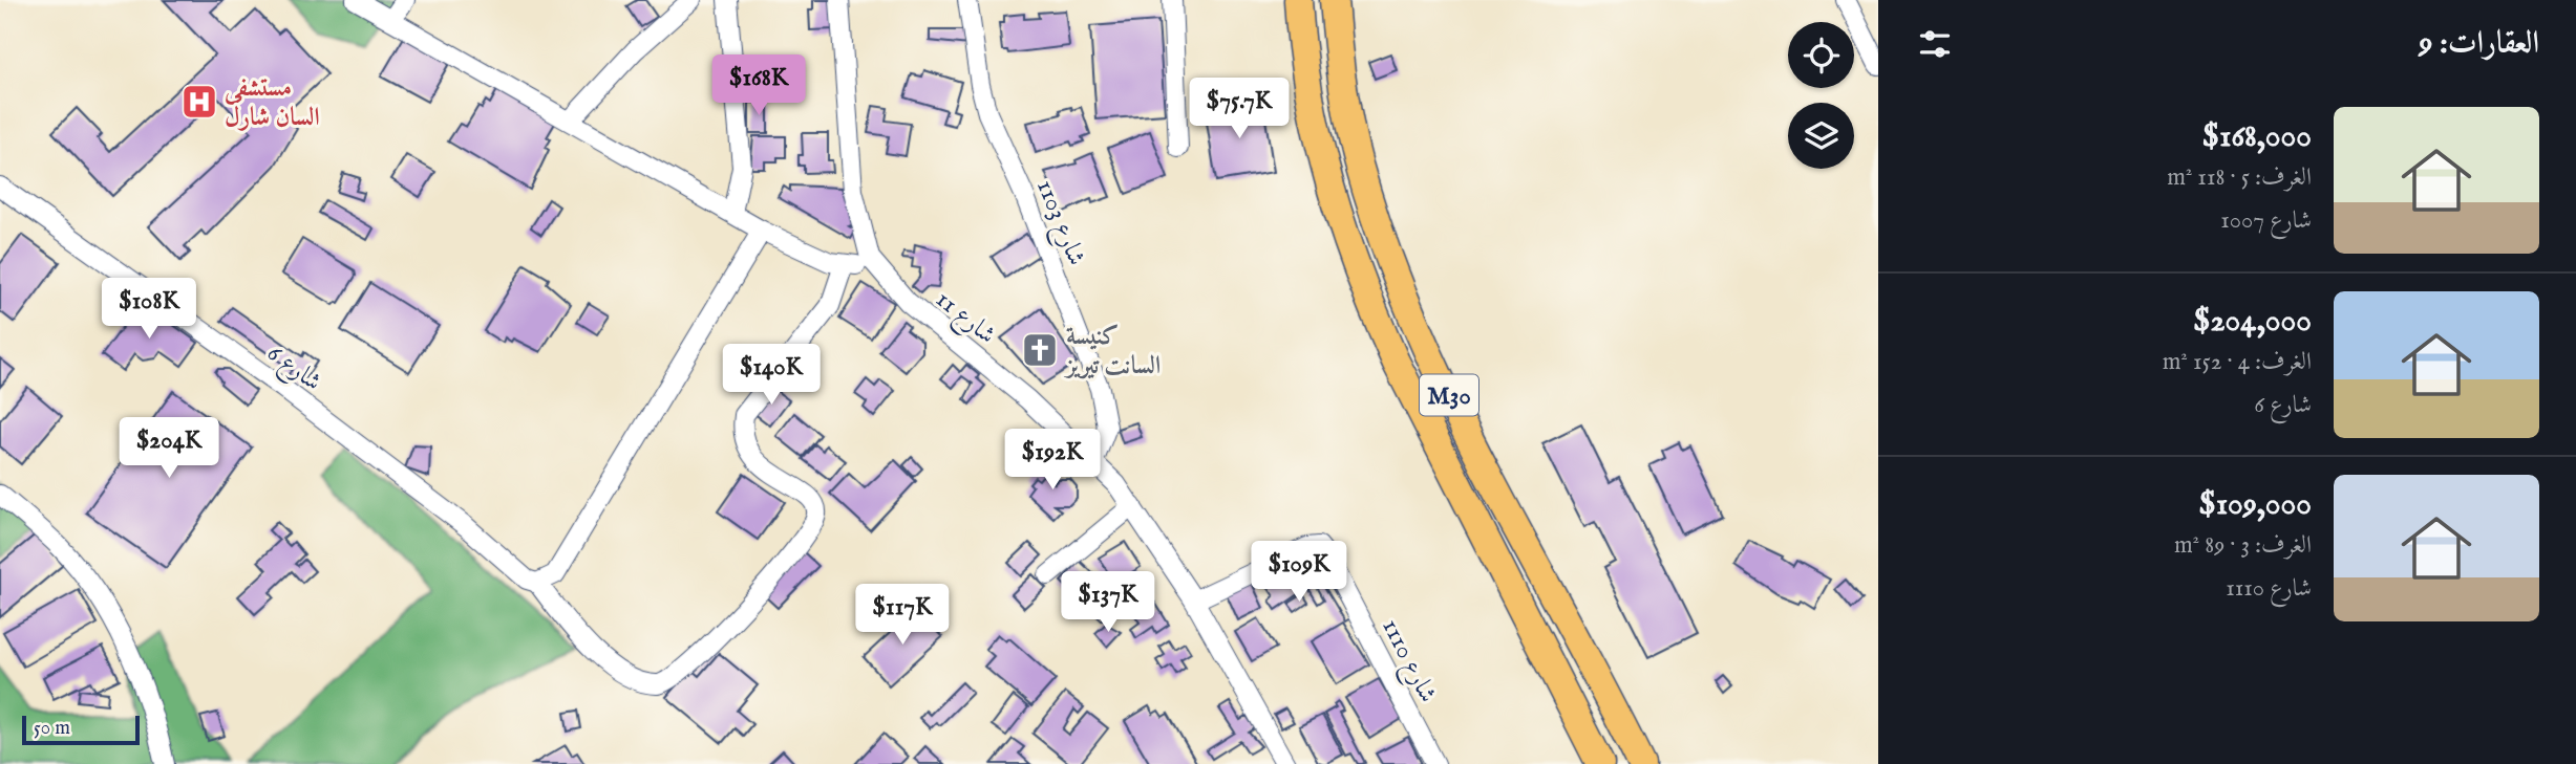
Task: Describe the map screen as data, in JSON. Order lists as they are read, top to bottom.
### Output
{
  "streets": {
    "highway": ["M30"],
    "street": [
      "شارع 1103",
      "شارع 11",
      "شارع 6",
      "شارع 1110"
    ]
  },
  "crossings": [
    ["شارع 1103", "شارع 11"],
    ["شارع 11", "شارع 1110"]
  ],
  "places": {
    "hospital": ["مستشفى السان شارل"],
    "church": ["كنيسة السانت تيريز"]
  },
  "scale_bar": "50 m",
  "page": {
    "heading": "العقارات: 9",
    "price": [
      "$168K",
      "$75.7K",
      "$108K",
      "$140K",
      "$204K",
      "$192K",
      "$109K",
      "$137K",
      "$117K"
    ],
    "list": [
      {
        "name": "$168,000",
        "note": "الغرف: 5 · 118 m² · شارع 1007"
      },
      {
        "name": "$204,000",
        "note": "الغرف: 4 · 152 m² · شارع 6"
      },
      {
        "name": "$109,000",
        "note": "الغرف: 3 · 89 m² · شارع 1110"
      }
    ],
    "scale": "50 m"
  }
}
